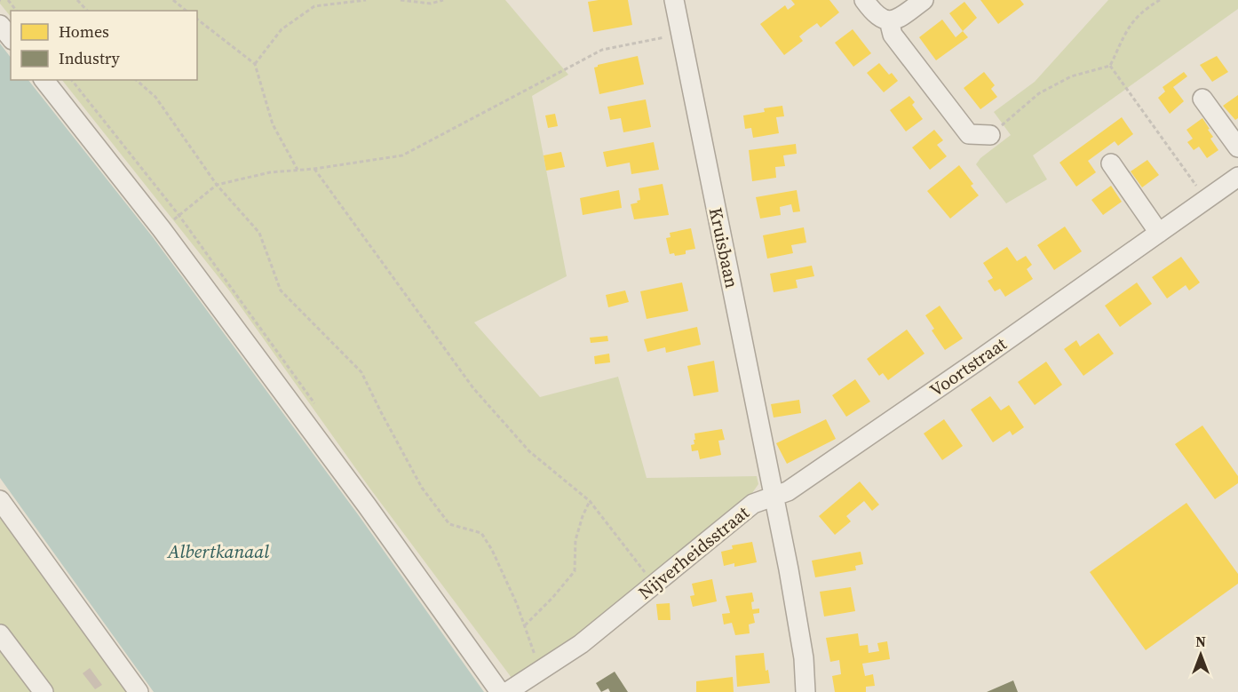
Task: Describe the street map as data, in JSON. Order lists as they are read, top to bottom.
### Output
{
  "streets": {
    "street": ["Kruisbaan", "Voortstraat", "Nijverheidsstraat"]
  },
  "crossings": [
    ["Kruisbaan", "Voortstraat"],
    ["Kruisbaan", "Nijverheidsstraat"],
    ["Voortstraat", "Nijverheidsstraat"]
  ],
  "water": ["Albertkanaal"],
  "legend": ["Homes", "Industry"],
  "north": "top"
}
